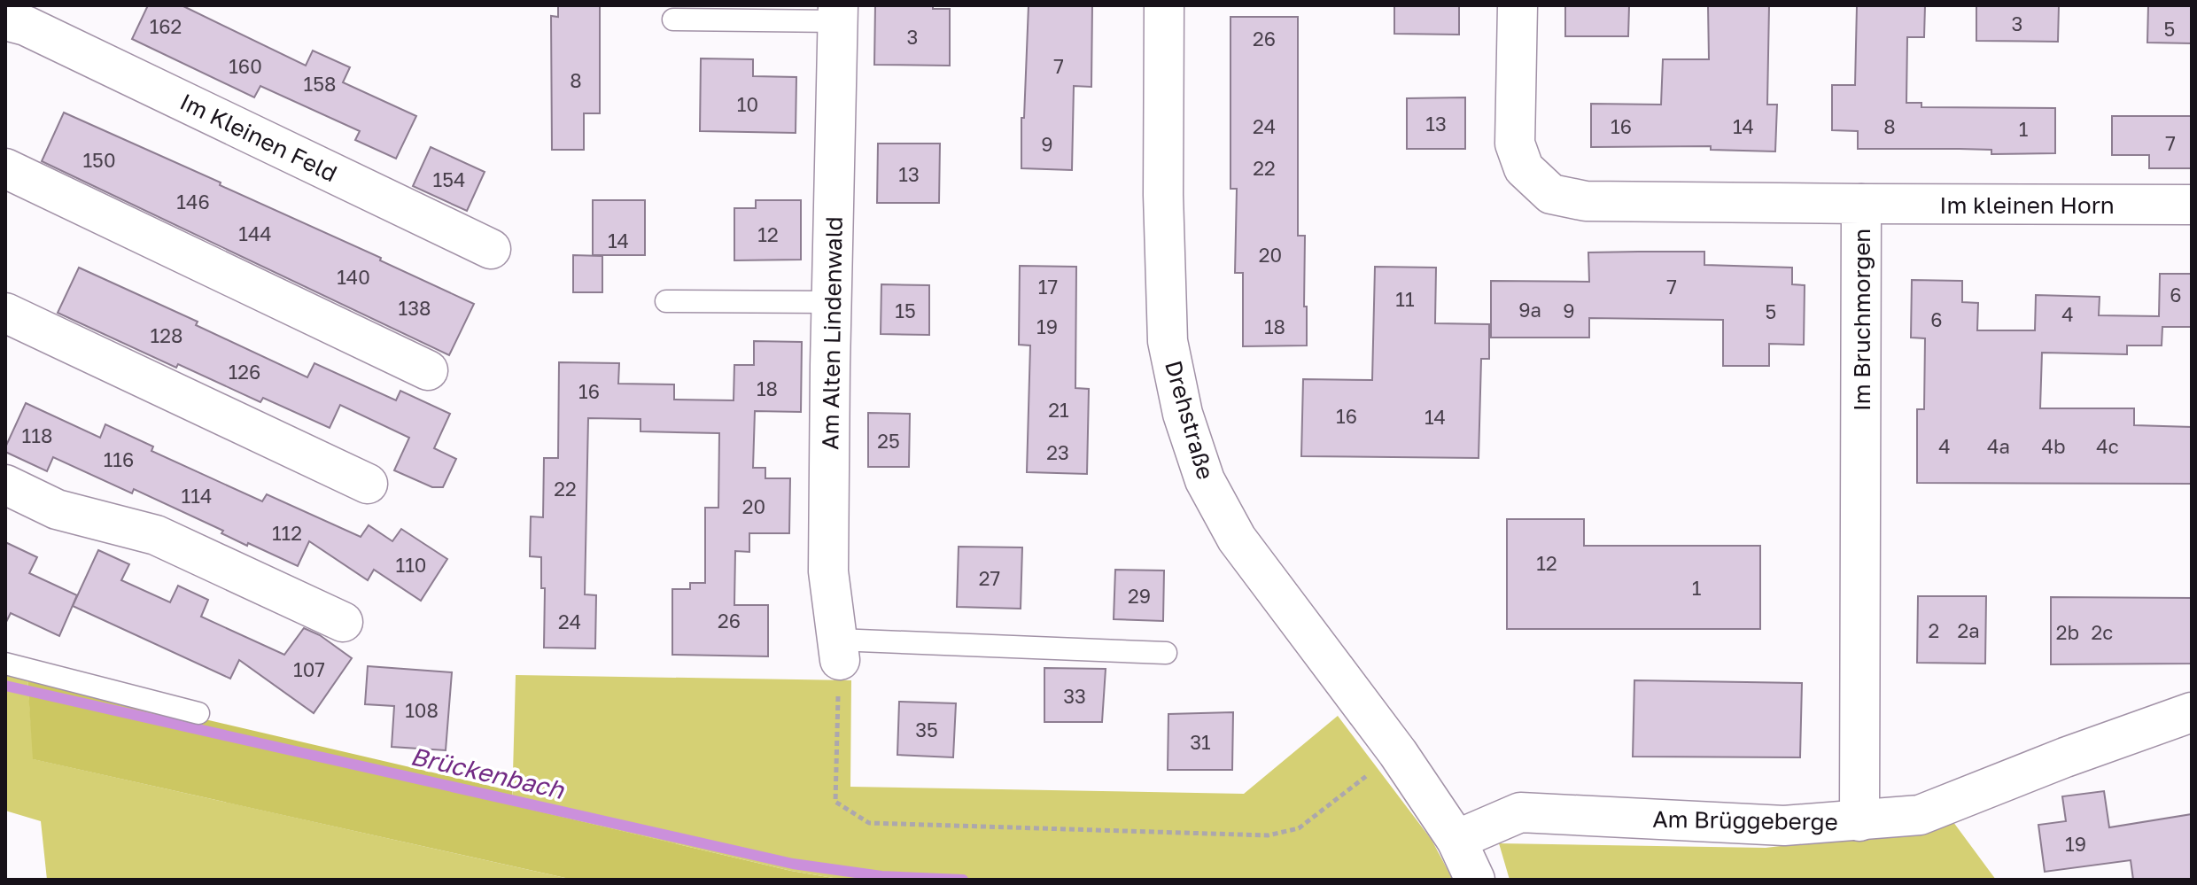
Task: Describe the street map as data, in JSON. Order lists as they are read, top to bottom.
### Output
{
  "streets": {
    "street": [
      "Im Kleinen Feld",
      "Im kleinen Horn",
      "Im Bruchmorgen",
      "Am Alten Lindenwald",
      "Drehstraße",
      "Am Brüggeberge"
    ]
  },
  "crossings": [
    ["Im kleinen Horn", "Im Bruchmorgen"],
    ["Im Bruchmorgen", "Am Brüggeberge"],
    ["Drehstraße", "Am Brüggeberge"]
  ],
  "water": ["Brückenbach"],
  "house_numbers": [
    "3",
    "162",
    "5",
    "3",
    "26",
    "160",
    "7",
    "8",
    "158",
    "10",
    "13",
    "24",
    "16",
    "14",
    "8",
    "1",
    "7",
    "9",
    "150",
    "22",
    "13",
    "154",
    "146",
    "144",
    "12",
    "14",
    "20",
    "140",
    "17",
    "7",
    "6",
    "11",
    "138",
    "9a",
    "15",
    "9",
    "5",
    "4",
    "6",
    "19",
    "18",
    "128",
    "126",
    "18",
    "16",
    "21",
    "16",
    "14",
    "118",
    "25",
    "4",
    "4a",
    "4b",
    "4c",
    "23",
    "116",
    "22",
    "114",
    "20",
    "112",
    "12",
    "110",
    "27",
    "1",
    "29",
    "26",
    "24",
    "2",
    "2a",
    "2b",
    "2c",
    "107",
    "33",
    "108",
    "35",
    "31",
    "19"
  ]
}
